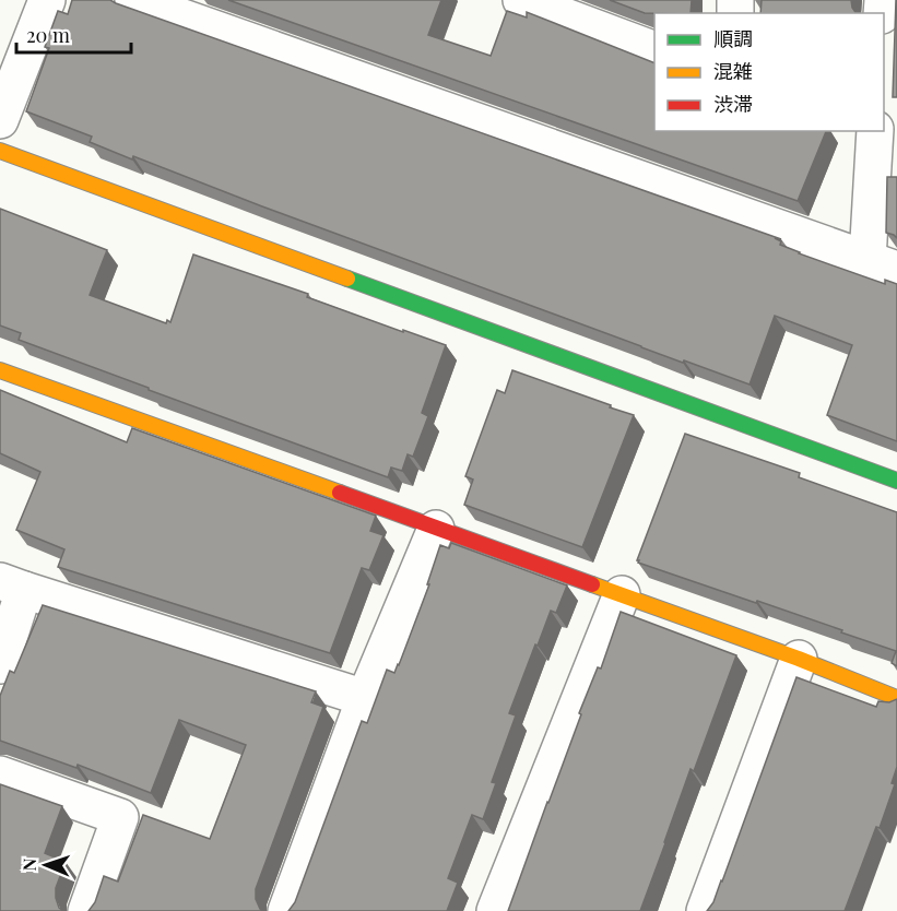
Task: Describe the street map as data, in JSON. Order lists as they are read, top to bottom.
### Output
{
  "legend": ["順調", "混雑", "渋滞"],
  "scale_bar": "20 m",
  "north": "left"
}
